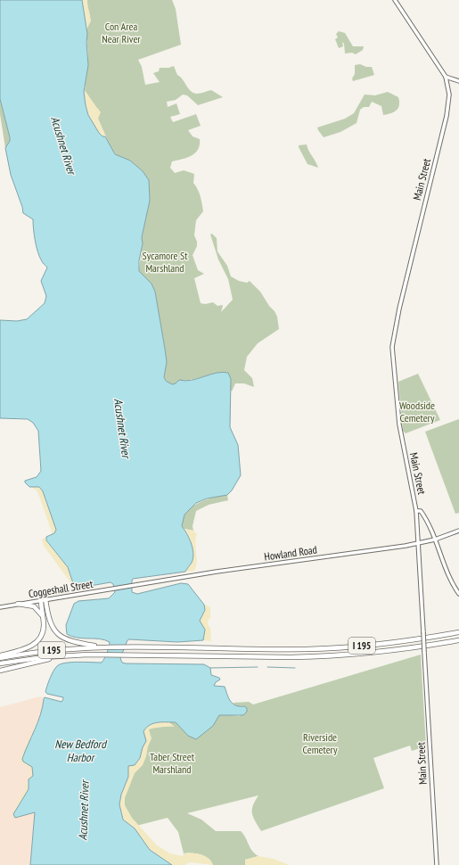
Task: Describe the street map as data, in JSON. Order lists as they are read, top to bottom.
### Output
{
  "streets": {
    "highway": ["I 195"],
    "main road": ["Main Street", "Howland Road", "Coggeshall Street"]
  },
  "crossings": [
    ["Main Street", "Howland Road"],
    ["Howland Road", "Coggeshall Street"]
  ],
  "water": ["Acushnet River", "New Bedford Harbor"],
  "parks": [
    "Con Area Near River",
    "Sycamore St Marshland",
    "Woodside Cemetery",
    "Riverside Cemetery",
    "Taber Street Marshland"
  ]
}
